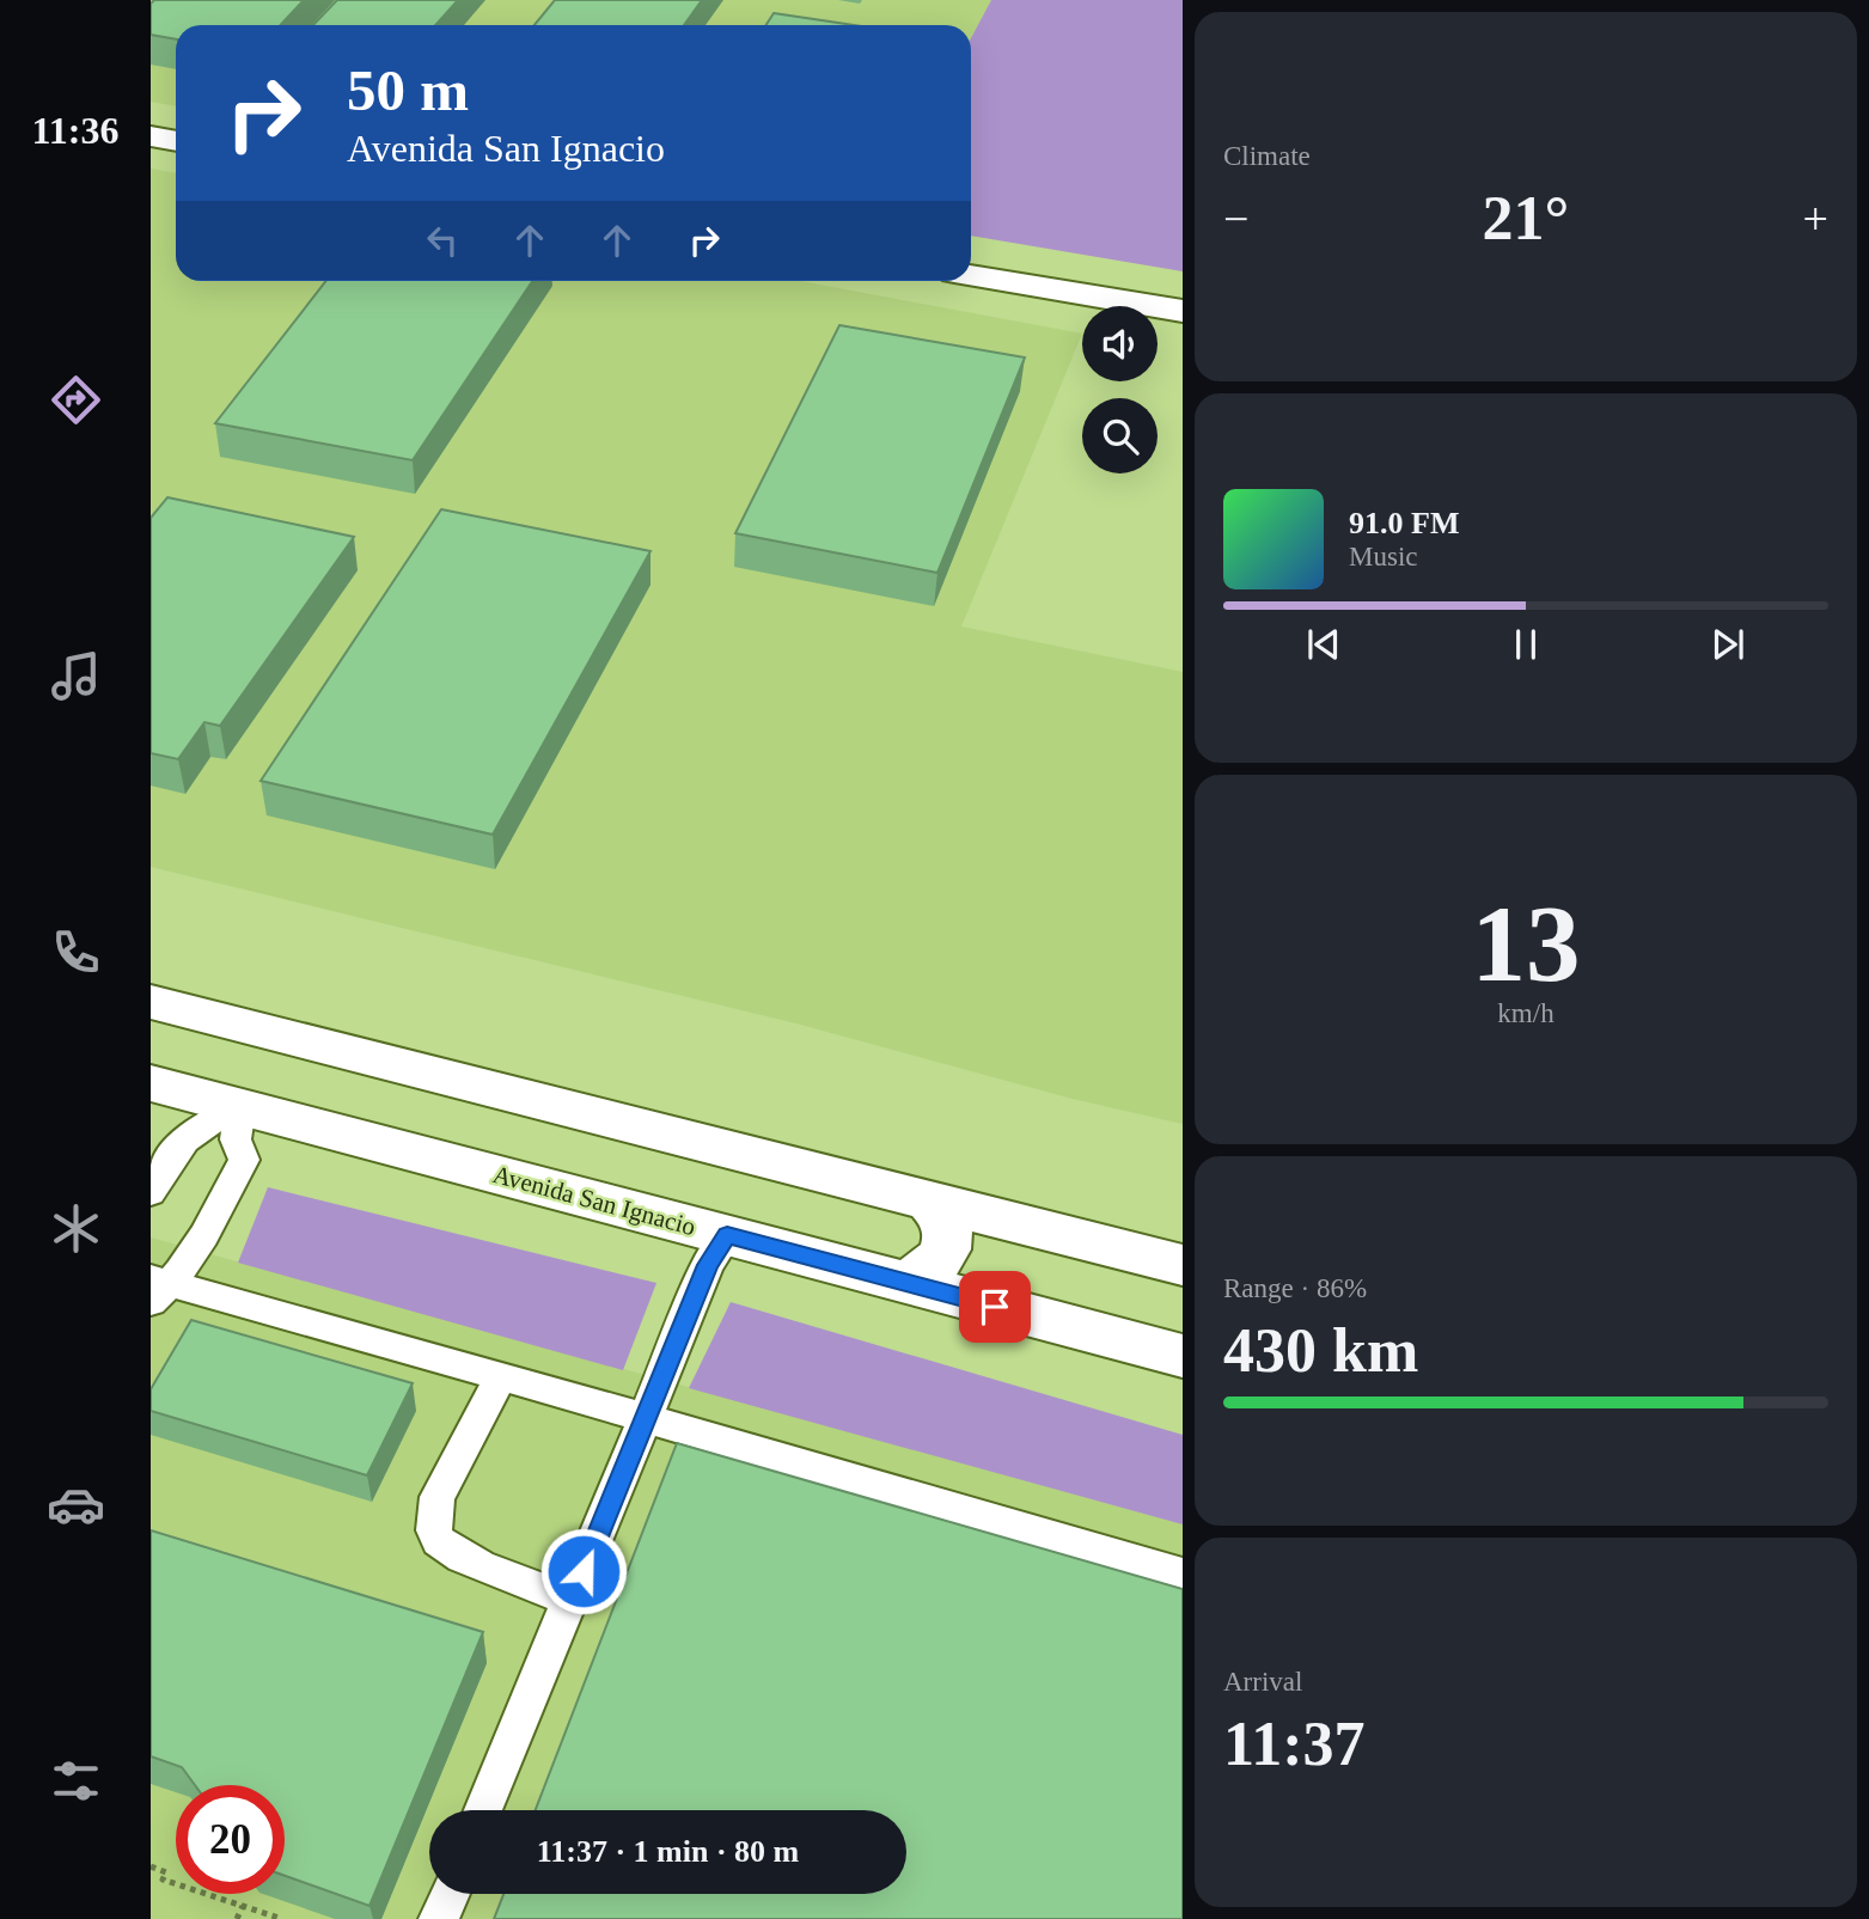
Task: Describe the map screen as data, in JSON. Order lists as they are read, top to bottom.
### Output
{
  "streets": {
    "main road": ["Avenida San Ignacio"]
  },
  "page": {
    "tabs": "11:36",
    "tile": [
      "Climate",
      ["13", "km/h"],
      ["Range · 86%", "430 km"],
      ["Arrival", "11:37"]
    ],
    "turn": ["50 m", "Avenida San Ignacio"],
    "heat": ["−", "21°", "+"],
    "song": ["91.0 FM", "Music"],
    "limit": "20",
    "trip": "11:37 · 1 min · 80 m"
  }
}
